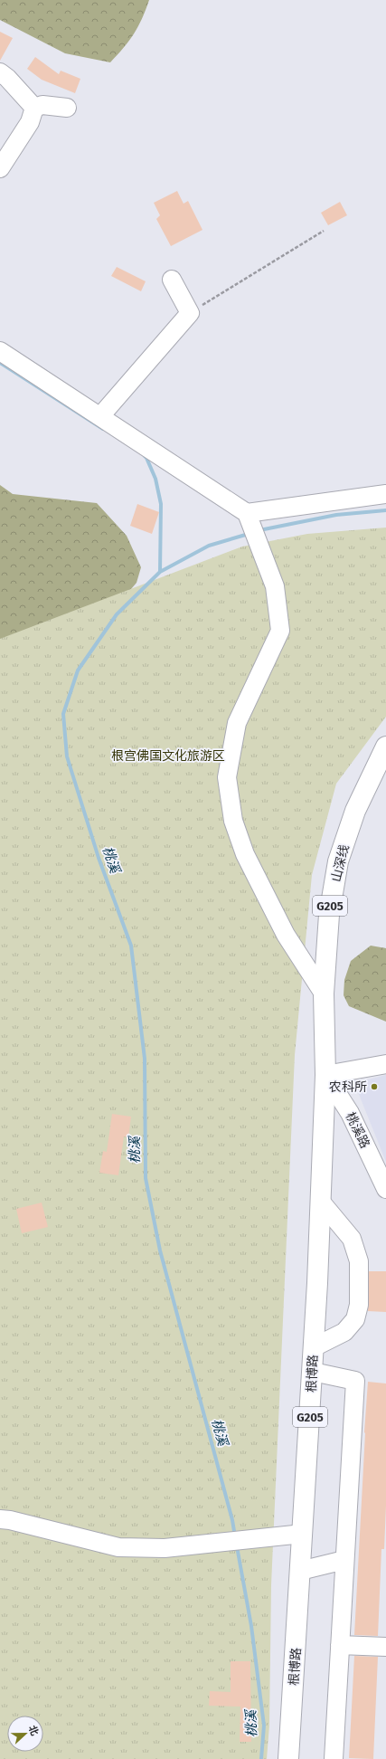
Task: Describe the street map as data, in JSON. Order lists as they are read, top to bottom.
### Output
{
  "streets": {
    "highway": ["山深线", "G205", "根博路"],
    "street": ["桃溪路"]
  },
  "crossings": [
    ["山深线", "桃溪路"],
    ["山深线", "根博路"],
    ["桃溪路", "根博路"]
  ],
  "water": ["桃溪"],
  "parks": ["根宫佛国文化旅游区"],
  "places": ["农科所"],
  "north": "right"
}
